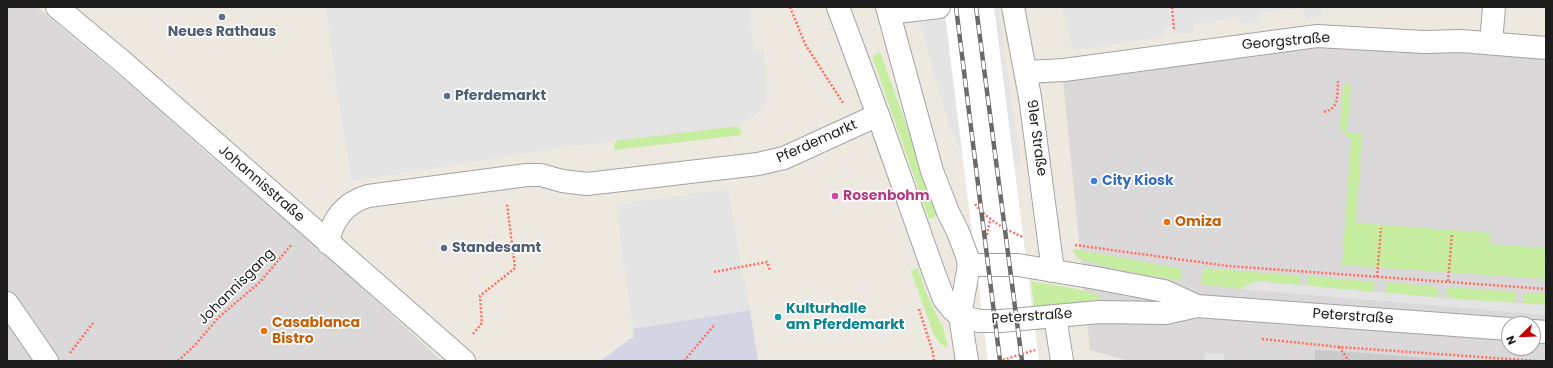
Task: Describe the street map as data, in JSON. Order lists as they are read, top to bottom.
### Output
{
  "streets": {
    "street": [
      "Georgstraße",
      "91er Straße",
      "Pferdemarkt",
      "Johannisstraße",
      "Peterstraße"
    ],
    "path": ["Johannisgang"]
  },
  "crossings": [
    ["Georgstraße", "91er Straße"],
    ["91er Straße", "Peterstraße"],
    ["Pferdemarkt", "Johannisstraße"],
    ["Johannisstraße", "Johannisgang"]
  ],
  "places": [
    "Neues Rathaus",
    "Pferdemarkt",
    "City Kiosk",
    "Rosenbohm",
    "Omiza",
    "Standesamt",
    "Kulturhalle am Pferdemarkt",
    "Casablanca Bistro"
  ],
  "north": "bottom left"
}
